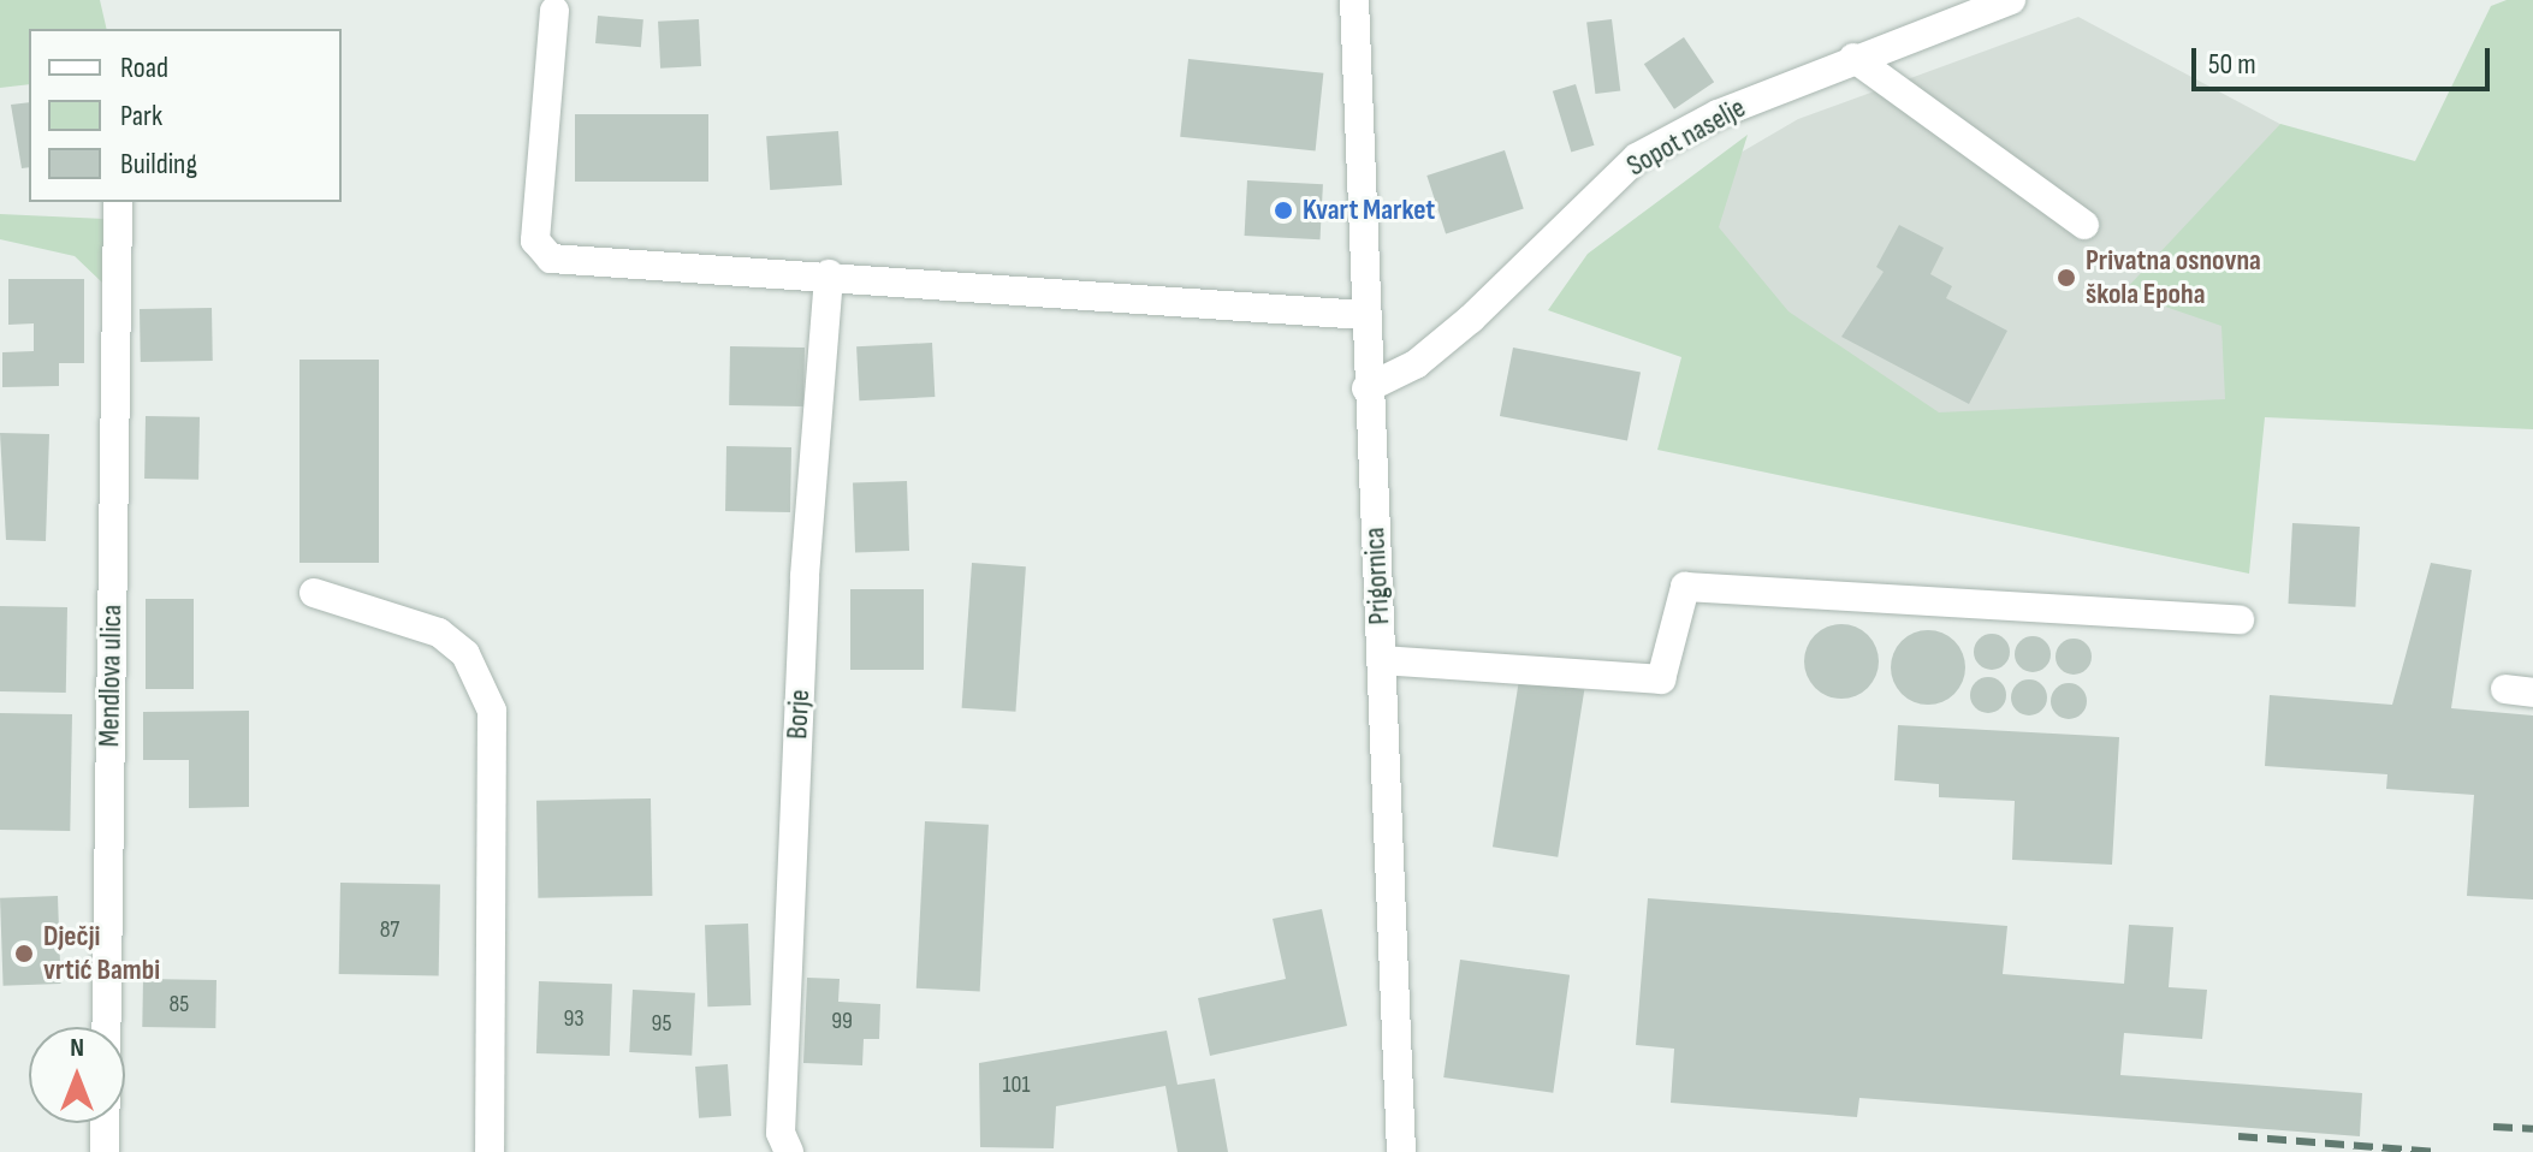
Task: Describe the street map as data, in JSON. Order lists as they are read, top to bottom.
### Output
{
  "streets": {
    "street": [
      "Sopot naselje",
      "Prigornica",
      "Mendlova ulica",
      "Borje"
    ]
  },
  "crossings": [
    ["Sopot naselje", "Prigornica"]
  ],
  "places": ["Kvart Market", "Privatna osnovna škola Epoha", "Dječji vrtić Bambi"],
  "house_numbers": [
    "87",
    "85",
    "93",
    "99",
    "95",
    "101"
  ],
  "legend": ["Road", "Park", "Building"],
  "scale_bar": "50 m",
  "north": "top"
}
